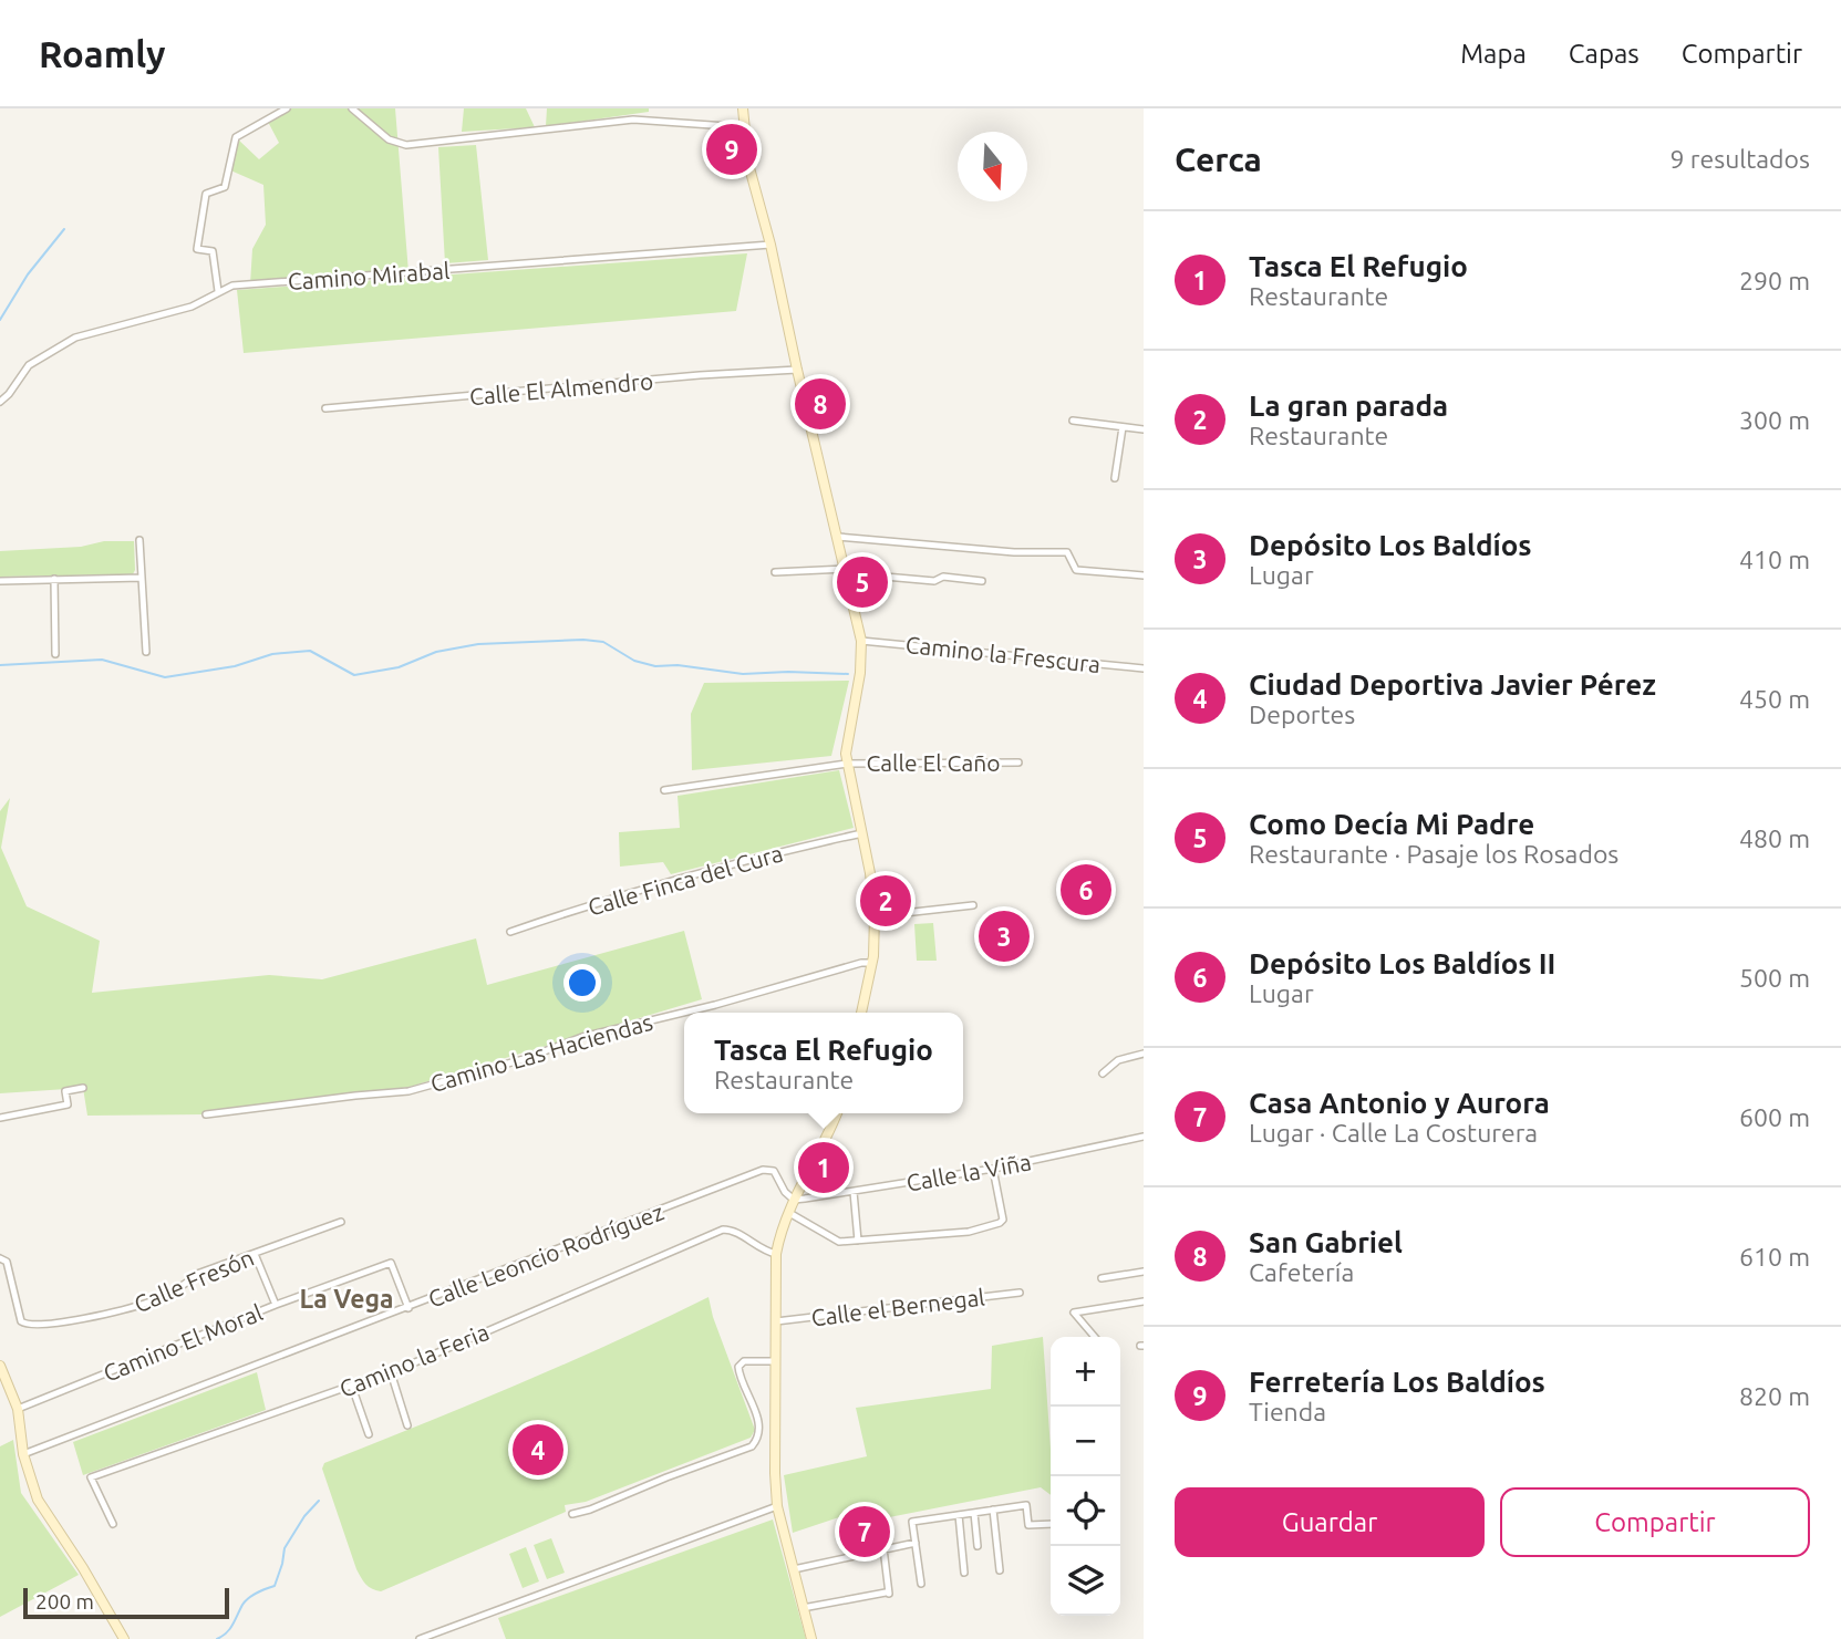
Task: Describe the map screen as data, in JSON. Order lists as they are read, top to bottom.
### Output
{
  "streets": {
    "street": [
      "Camino Mirabal",
      "Calle El Almendro",
      "Camino la Frescura",
      "Calle El Caño",
      "Calle Finca del Cura",
      "Camino Las Haciendas",
      "Calle la Viña",
      "Calle Leoncio Rodríguez",
      "Calle Fresón",
      "Calle el Bernegal",
      "Camino El Moral",
      "Camino la Feria"
    ]
  },
  "crossings": [
    ["Calle la Viña", "Calle Leoncio Rodríguez"],
    ["Calle Leoncio Rodríguez", "Camino El Moral"]
  ],
  "districts": ["La Vega"],
  "scale_bar": "200 m",
  "north": "bottom",
  "page": {
    "header": "Roamly",
    "nav": ["Mapa", "Capas", "Compartir"],
    "heading": ["Cerca", "9 resultados"],
    "pins": [
      "9",
      "8",
      "5",
      "6",
      "2",
      "3",
      "1",
      "4",
      "7"
    ],
    "list": [
      {
        "mark": "1",
        "name": "Tasca El Refugio",
        "note": "Restaurante",
        "value": "290 m"
      },
      {
        "mark": "2",
        "name": "La gran parada",
        "note": "Restaurante",
        "value": "300 m"
      },
      {
        "mark": "3",
        "name": "Depósito Los Baldíos",
        "note": "Lugar",
        "value": "410 m"
      },
      {
        "mark": "4",
        "name": "Ciudad Deportiva Javier Pérez",
        "note": "Deportes",
        "value": "450 m"
      },
      {
        "mark": "5",
        "name": "Como Decía Mi Padre",
        "note": "Restaurante · Pasaje los Rosados",
        "value": "480 m"
      },
      {
        "mark": "6",
        "name": "Depósito Los Baldíos II",
        "note": "Lugar",
        "value": "500 m"
      },
      {
        "mark": "7",
        "name": "Casa Antonio y Aurora",
        "note": "Lugar · Calle La Costurera",
        "value": "600 m"
      },
      {
        "mark": "8",
        "name": "San Gabriel",
        "note": "Cafetería",
        "value": "610 m"
      },
      {
        "mark": "9",
        "name": "Ferretería Los Baldíos",
        "note": "Tienda",
        "value": "820 m"
      }
    ],
    "popup": ["Tasca El Refugio", "Restaurante"],
    "map_buttons": ["+", "−"],
    "buttons": ["Guardar", "Compartir"],
    "scale": "200 m"
  }
}
